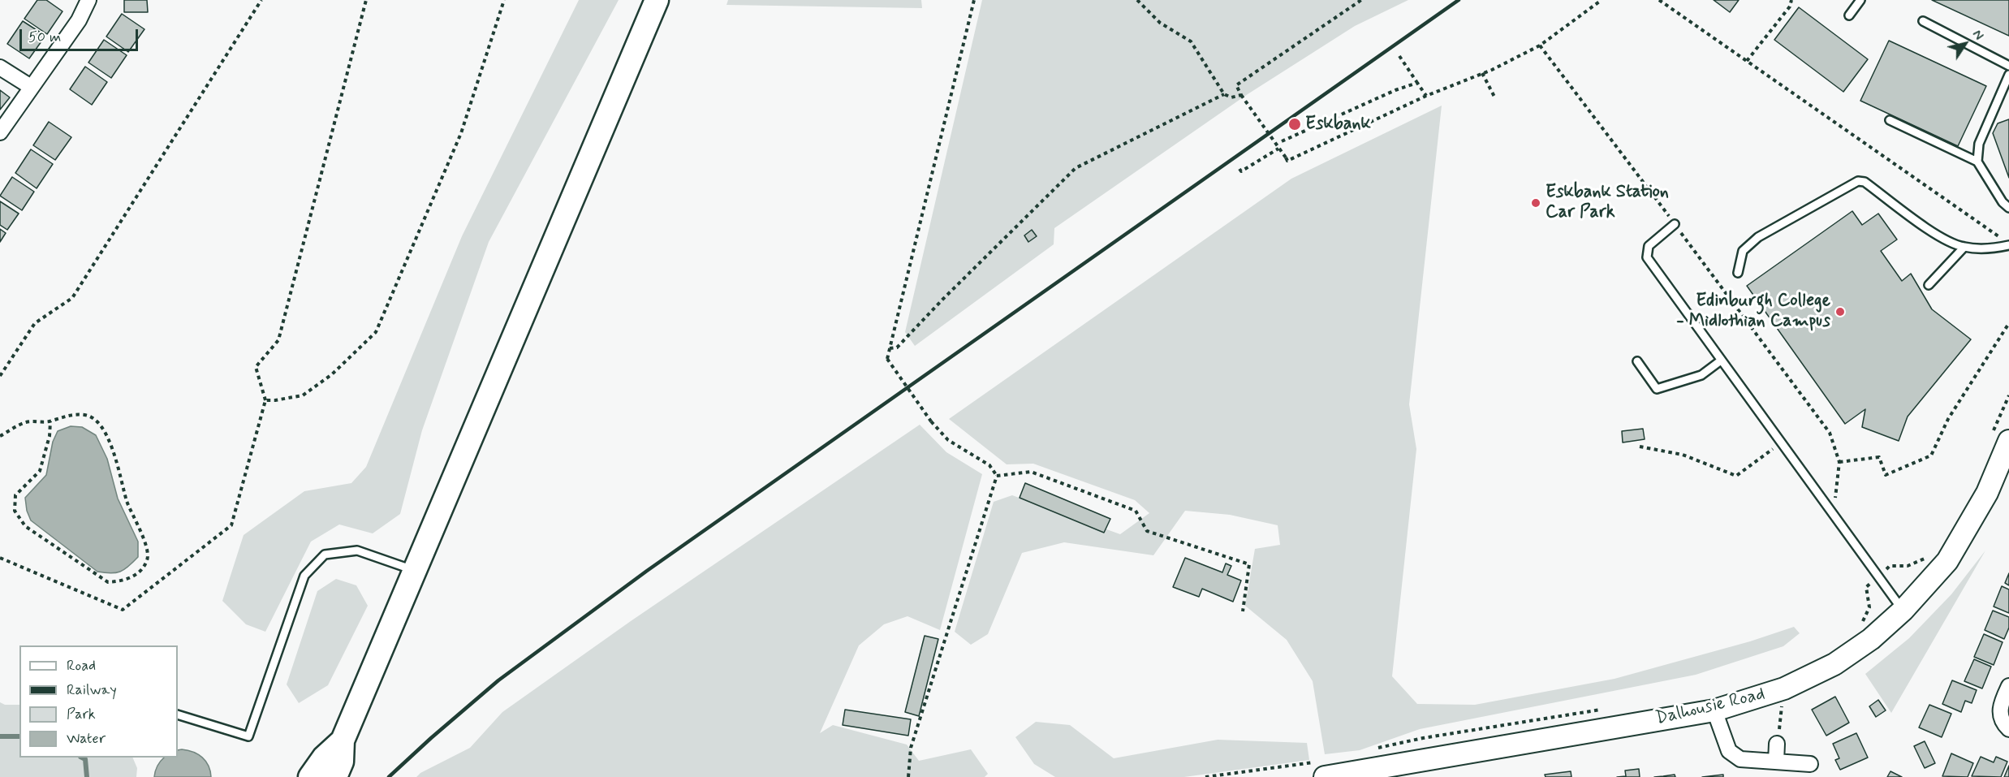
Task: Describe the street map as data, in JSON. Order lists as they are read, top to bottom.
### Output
{
  "streets": {
    "main road": ["Dalhousie Road"]
  },
  "places": ["Eskbank", "Eskbank Station Car Park", "Edinburgh College - Midlothian Campus"],
  "legend": [
    "Road",
    "Railway",
    "Park",
    "Water"
  ],
  "scale_bar": "50 m",
  "north": "top right"
}
